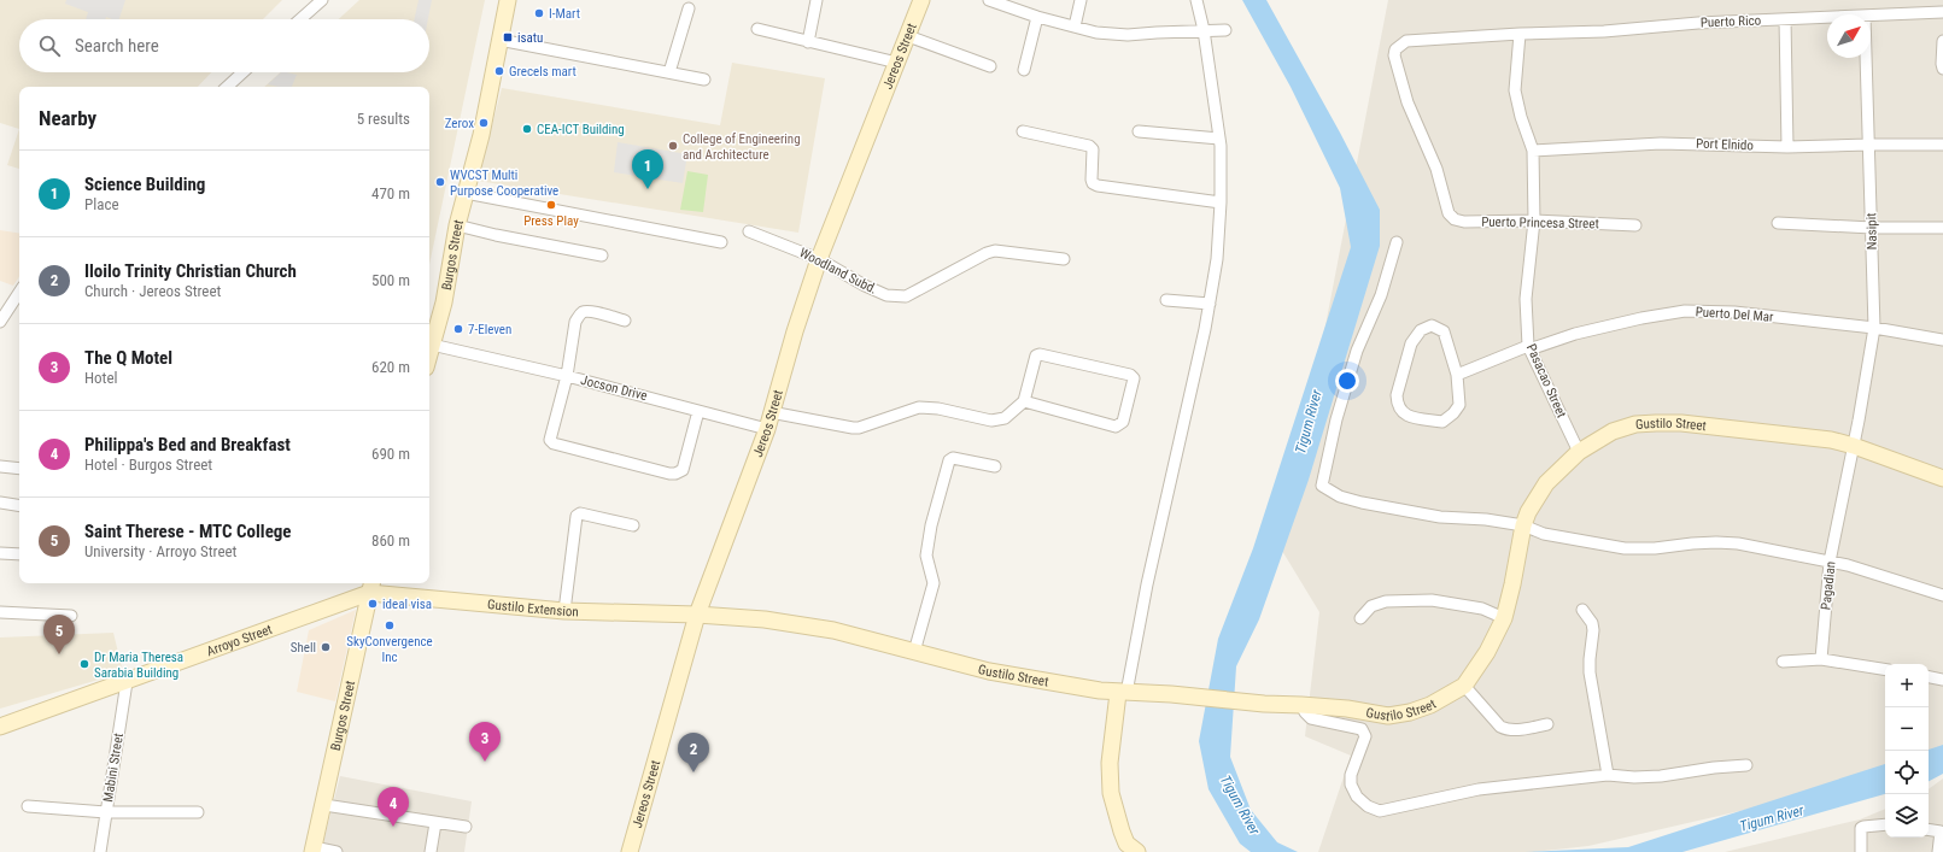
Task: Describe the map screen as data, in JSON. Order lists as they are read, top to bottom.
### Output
{
  "streets": {
    "street": [
      "Puerto Rico",
      "Jereos Street",
      "Port Elnido",
      "Puerto Princesa Street",
      "Nasipit",
      "Burgos Street",
      "Woodland Subd.",
      "Puerto Del Mar",
      "Pasacao Street",
      "Jocson Drive",
      "Gustilo Street",
      "Pagadian",
      "Gustilo Extension",
      "Arroyo Street",
      "Mabini Street"
    ]
  },
  "crossings": [
    ["Puerto Rico", "Puerto Princesa Street"],
    ["Jereos Street", "Woodland Subd."],
    ["Jereos Street", "Jocson Drive"],
    ["Jereos Street", "Gustilo Street"],
    ["Jereos Street", "Gustilo Extension"],
    ["Port Elnido", "Nasipit"],
    ["Puerto Princesa Street", "Pasacao Street"],
    ["Nasipit", "Puerto Del Mar"],
    ["Nasipit", "Gustilo Street"],
    ["Nasipit", "Pagadian"],
    ["Burgos Street", "Gustilo Extension"],
    ["Burgos Street", "Arroyo Street"],
    ["Puerto Del Mar", "Pasacao Street"],
    ["Pasacao Street", "Gustilo Street"],
    ["Gustilo Street", "Pagadian"],
    ["Gustilo Street", "Gustilo Extension"],
    ["Gustilo Extension", "Arroyo Street"],
    ["Arroyo Street", "Mabini Street"]
  ],
  "water": ["Tigum River"],
  "places": {
    "other": [
      "I-Mart",
      "Grecels mart",
      "Zerox",
      "CEA-ICT Building",
      "College of Engineering and Architecture",
      "WVCST Multi Purpose Cooperative",
      "Press Play",
      "7-Eleven",
      "ideal visa",
      "SkyConvergence Inc",
      "Shell",
      "Dr Maria Theresa Sarabia Building"
    ],
    "transit": ["isatu"]
  },
  "north": "top right",
  "page": {
    "search": "Search here",
    "heading": ["Nearby", "5 results"],
    "pins": [
      "1",
      "5",
      "3",
      "2",
      "4"
    ],
    "list": [
      {
        "mark": "1",
        "name": "Science Building",
        "note": "Place",
        "value": "470 m"
      },
      {
        "mark": "2",
        "name": "Iloilo Trinity Christian Church",
        "note": "Church · Jereos Street",
        "value": "500 m"
      },
      {
        "mark": "3",
        "name": "The Q Motel",
        "note": "Hotel",
        "value": "620 m"
      },
      {
        "mark": "4",
        "name": "Philippa's Bed and Breakfast",
        "note": "Hotel · Burgos Street",
        "value": "690 m"
      },
      {
        "mark": "5",
        "name": "Saint Therese - MTC College",
        "note": "University · Arroyo Street",
        "value": "860 m"
      }
    ],
    "map_buttons": ["+", "−"]
  }
}
